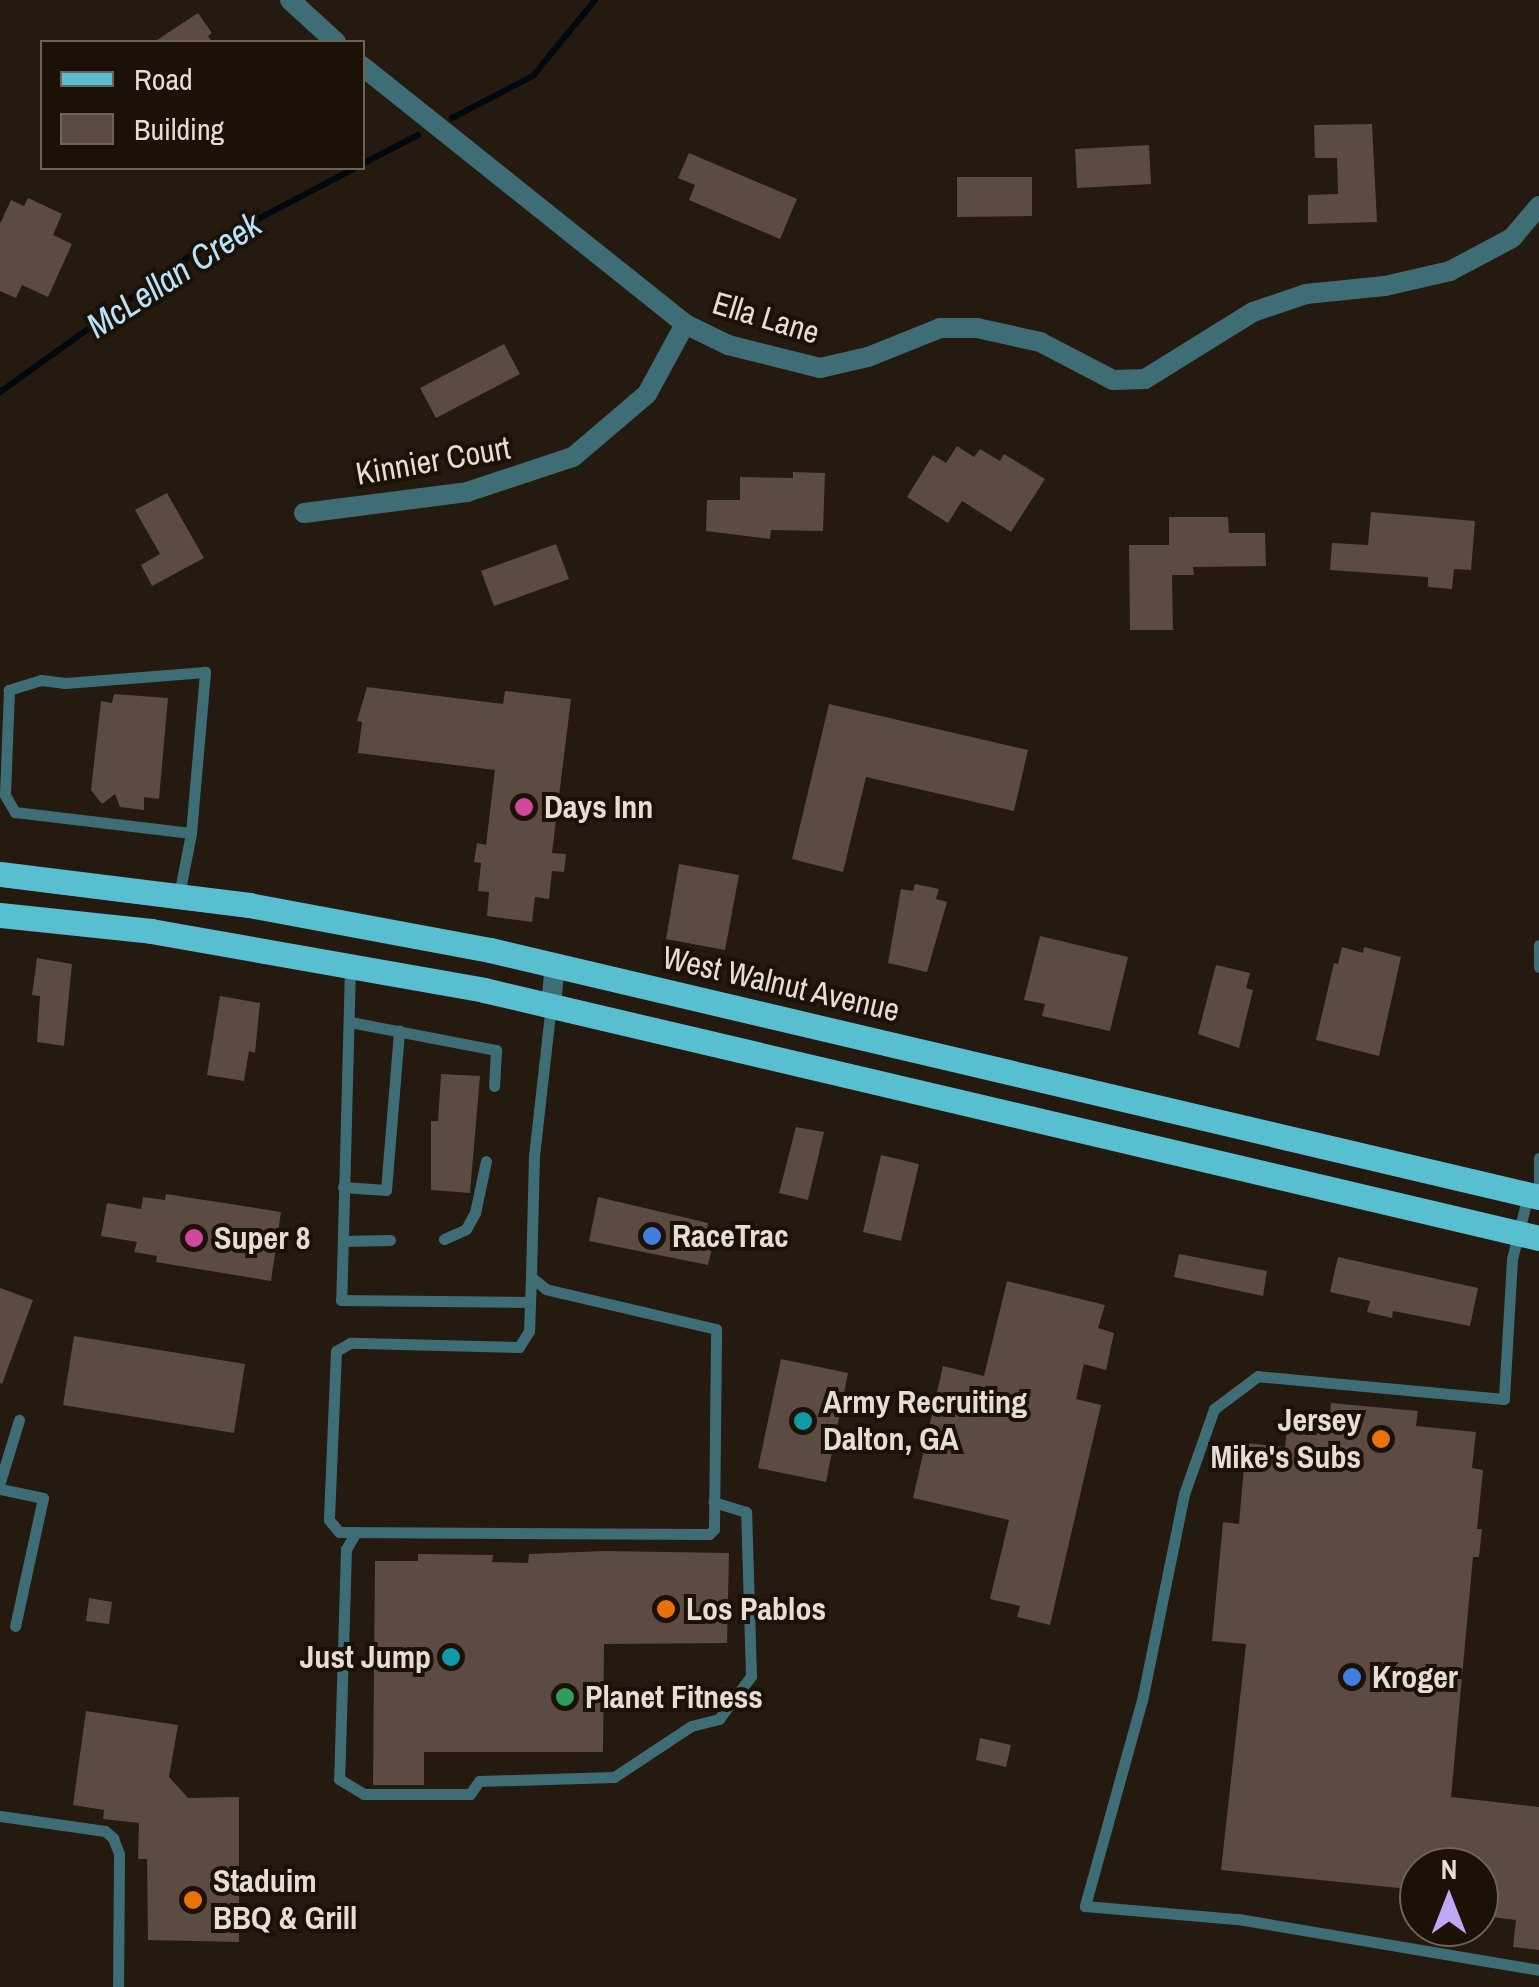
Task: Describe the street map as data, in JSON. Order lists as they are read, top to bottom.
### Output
{
  "streets": {
    "main road": ["West Walnut Avenue"],
    "street": ["Ella Lane", "Kinnier Court"]
  },
  "crossings": [
    ["Ella Lane", "Kinnier Court"]
  ],
  "water": ["McLellan Creek"],
  "places": [
    "Days Inn",
    "RaceTrac",
    "Super 8",
    "Army Recruiting Dalton, GA",
    "Jersey Mike's Subs",
    "Los Pablos",
    "Just Jump",
    "Kroger",
    "Planet Fitness",
    "Staduim BBQ & Grill"
  ],
  "legend": ["Road", "Building"],
  "north": "top"
}
